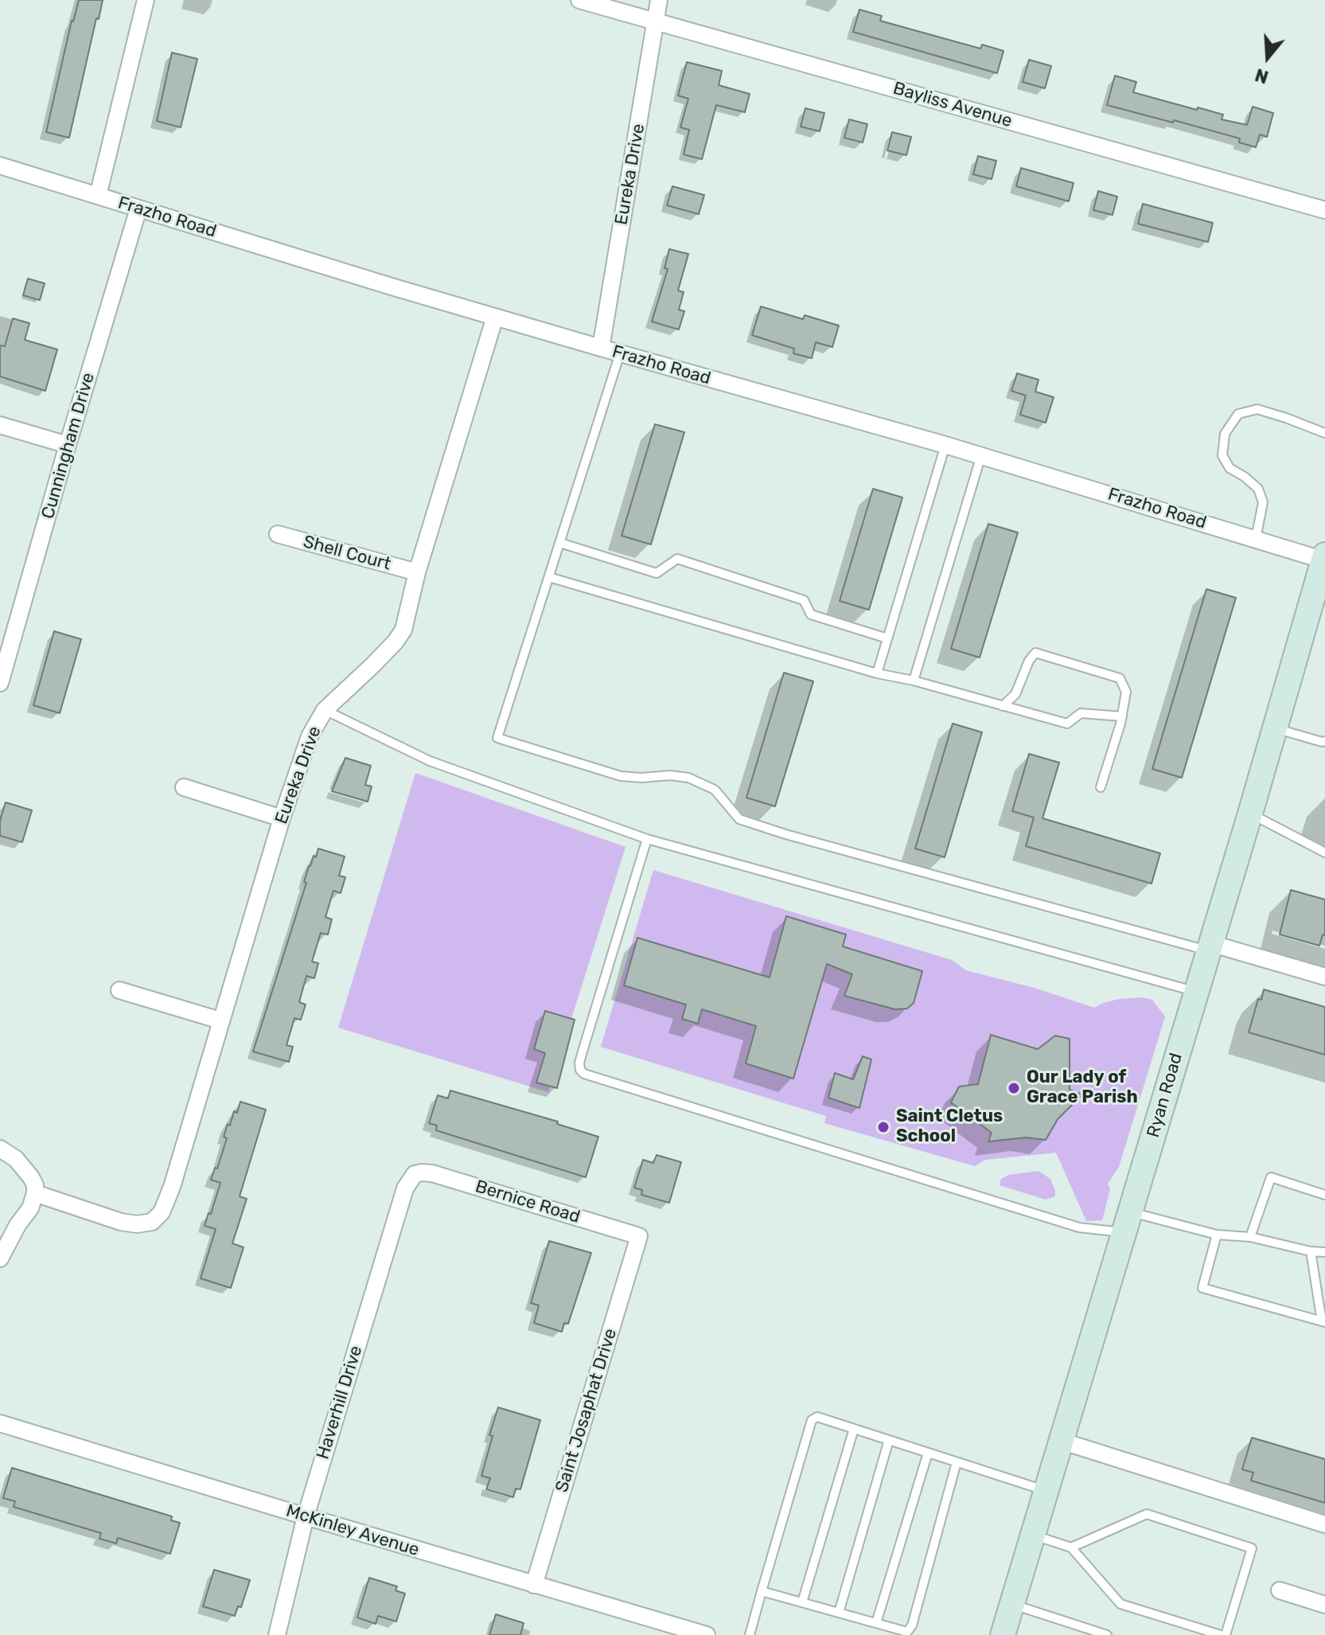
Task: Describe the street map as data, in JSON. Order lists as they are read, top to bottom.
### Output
{
  "streets": {
    "main road": ["Ryan Road"],
    "street": [
      "Bayliss Avenue",
      "Eureka Drive",
      "Frazho Road",
      "Cunningham Drive",
      "Shell Court",
      "Bernice Road",
      "Haverhill Drive",
      "Saint Josaphat Drive",
      "McKinley Avenue"
    ]
  },
  "crossings": [
    ["Bayliss Avenue", "Eureka Drive"],
    ["Eureka Drive", "Frazho Road"],
    ["Eureka Drive", "Shell Court"],
    ["Frazho Road", "Cunningham Drive"],
    ["Frazho Road", "Ryan Road"],
    ["Bernice Road", "Haverhill Drive"],
    ["Bernice Road", "Saint Josaphat Drive"],
    ["Haverhill Drive", "McKinley Avenue"],
    ["Saint Josaphat Drive", "McKinley Avenue"]
  ],
  "places": ["Our Lady of Grace Parish", "Saint Cletus School"],
  "north": "bottom"
}
